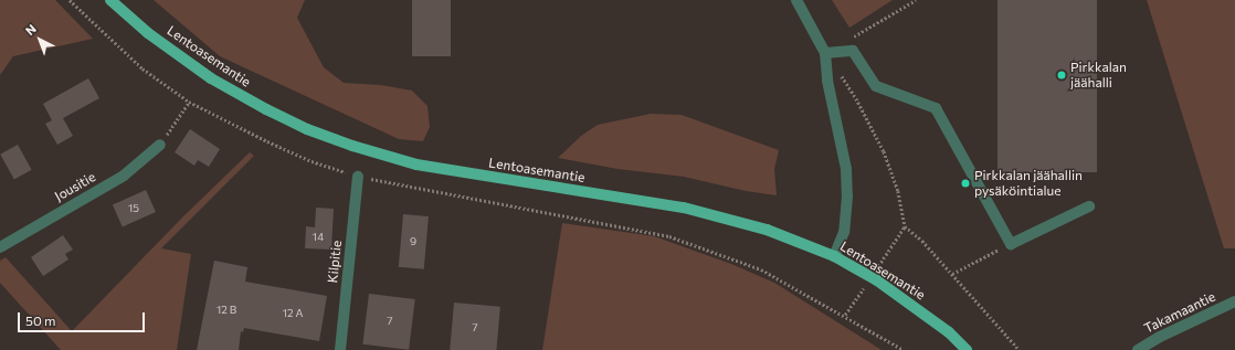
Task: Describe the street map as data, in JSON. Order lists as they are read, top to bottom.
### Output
{
  "streets": {
    "main road": ["Lentoasemantie"],
    "street": ["Jousitie", "Kilpitie", "Takamaantie"]
  },
  "places": ["Pirkkalan jäähalli", "Pirkkalan jäähallin pysäköintialue"],
  "house_numbers": [
    "15",
    "14",
    "9",
    "12 B",
    "12 A",
    "7",
    "7"
  ],
  "scale_bar": "50 m",
  "north": "top left"
}
